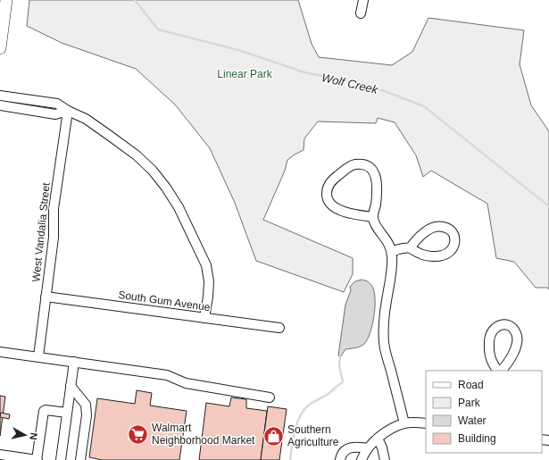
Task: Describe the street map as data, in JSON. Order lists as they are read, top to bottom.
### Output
{
  "streets": {
    "street": ["West Vandalia Street", "South Gum Avenue"]
  },
  "crossings": [
    ["West Vandalia Street", "South Gum Avenue"]
  ],
  "water": ["Wolf Creek"],
  "parks": ["Linear Park"],
  "places": {
    "supermarket": ["Walmart Neighborhood Market"],
    "shop": ["Southern Agriculture"]
  },
  "legend": [
    "Road",
    "Park",
    "Water",
    "Building"
  ],
  "north": "right"
}
